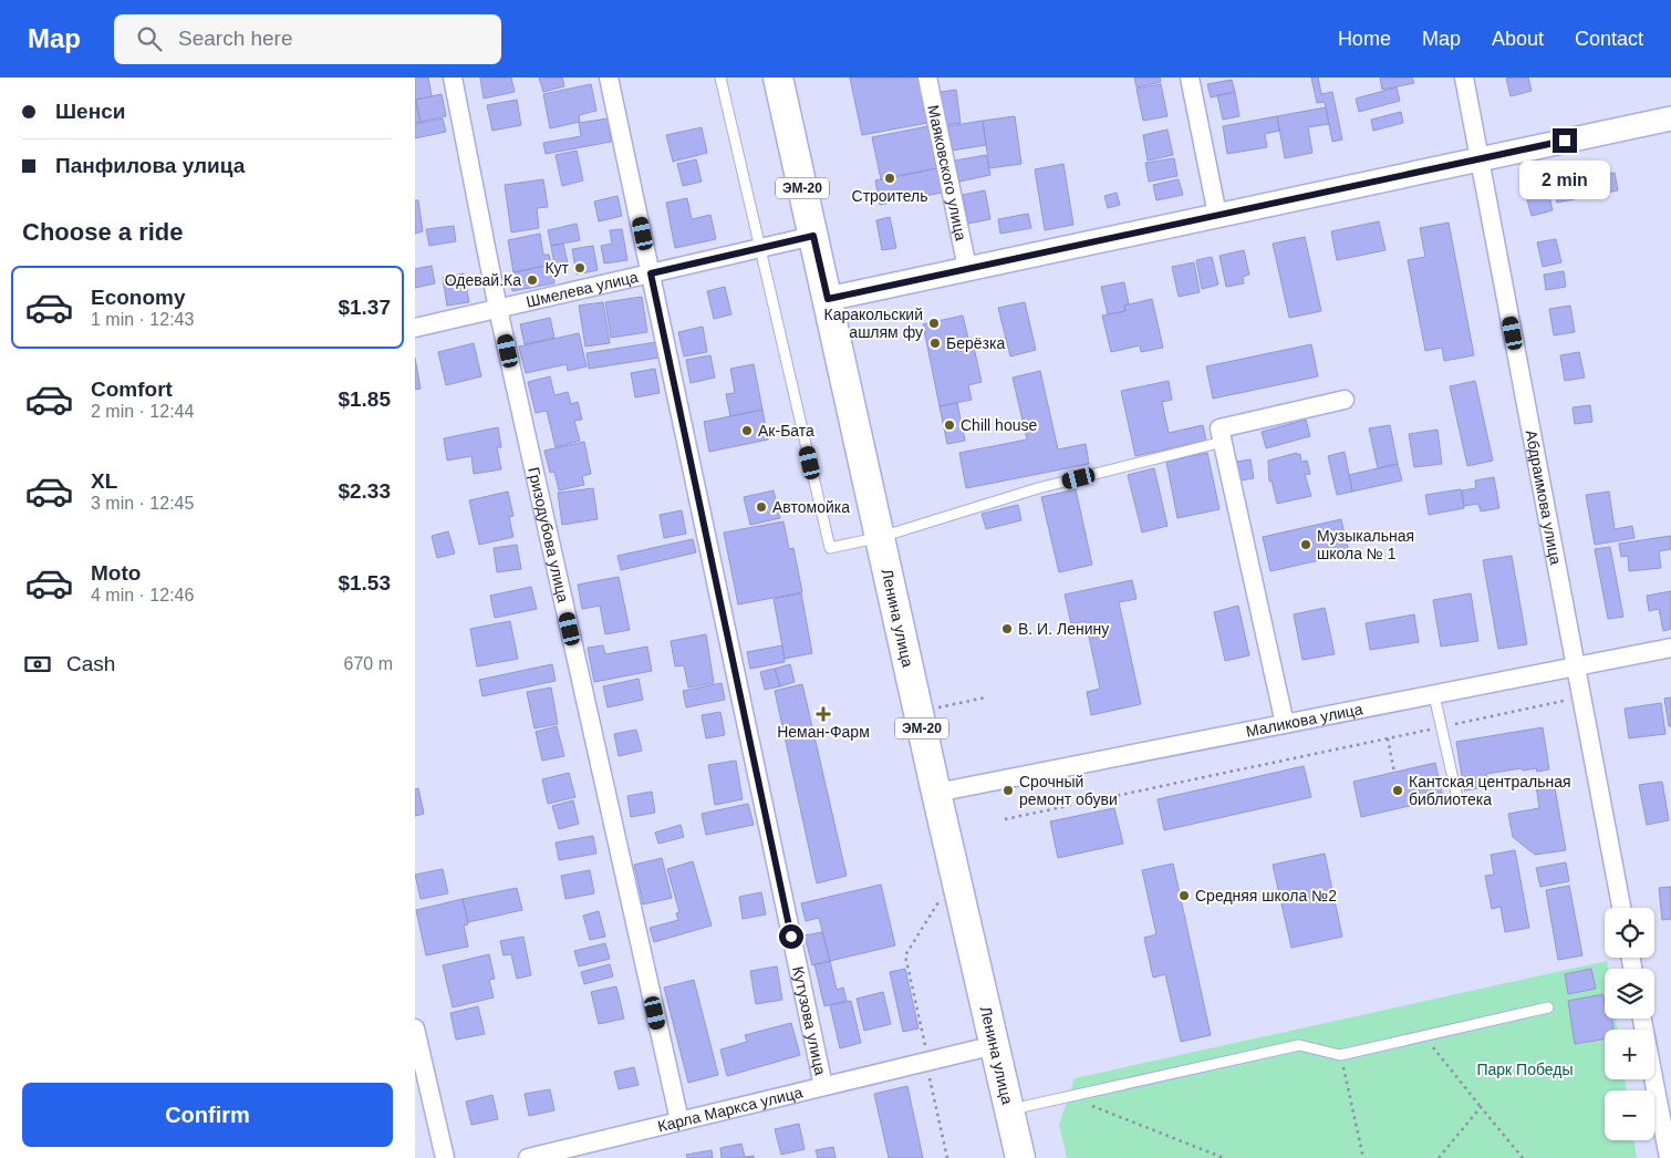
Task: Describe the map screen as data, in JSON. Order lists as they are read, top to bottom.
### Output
{
  "streets": {
    "main road": ["ЭМ-20", "Ленина улица"],
    "street": [
      "Маяковского улица",
      "Шмелева улица",
      "Абдраимова улица",
      "Гризодубова улица",
      "Маликова улица",
      "Кутузова улица",
      "Карла Маркса улица"
    ]
  },
  "crossings": [
    ["Шмелева улица", "Гризодубова улица"],
    ["Шмелева улица", "Ленина улица"],
    ["Шмелева улица", "Кутузова улица"],
    ["Абдраимова улица", "Маликова улица"],
    ["Гризодубова улица", "Карла Маркса улица"],
    ["Ленина улица", "Маликова улица"],
    ["Ленина улица", "Карла Маркса улица"],
    ["Кутузова улица", "Карла Маркса улица"]
  ],
  "parks": ["Парк Победы"],
  "places": {
    "other": [
      "Строитель",
      "Кут",
      "Одевай.Ка",
      "Каракольский ашлям фу",
      "Берёзка",
      "Chill house",
      "Ак-Бата",
      "Автомойка",
      "Музыкальная школа № 1",
      "В. И. Ленину",
      "Срочный ремонт обуви",
      "Кантская центральная библиотека",
      "Средняя школа №2"
    ],
    "health": ["Неман-Фарм"]
  },
  "page": {
    "header": "Map",
    "search": "Search here",
    "nav": [
      "Home",
      "Map",
      "About",
      "Contact"
    ],
    "banner": ["Шенси", "Панфилова улица"],
    "bubble": "2 min",
    "heading": "Choose a ride",
    "list": [
      {
        "name": "Economy",
        "note": "1 min · 12:43",
        "value": "$1.37"
      },
      {
        "name": "Comfort",
        "note": "2 min · 12:44",
        "value": "$1.85"
      },
      {
        "name": "XL",
        "note": "3 min · 12:45",
        "value": "$2.33"
      },
      {
        "name": "Moto",
        "note": "4 min · 12:46",
        "value": "$1.53"
      }
    ],
    "pay": ["Cash", "670 m"],
    "map_buttons": ["+", "−"],
    "buttons": "Confirm"
  }
}
